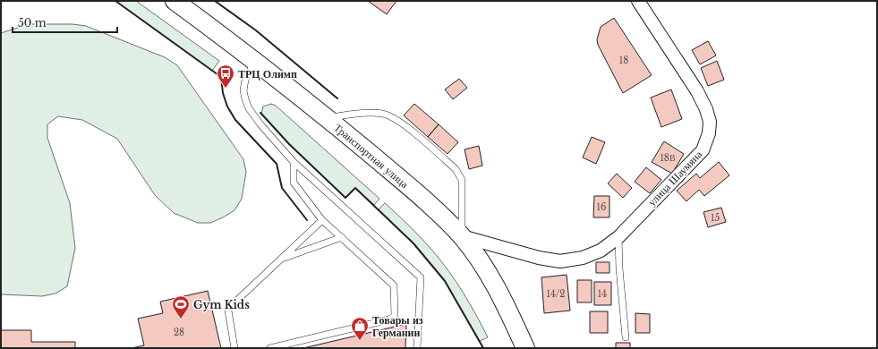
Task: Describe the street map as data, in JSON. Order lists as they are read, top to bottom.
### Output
{
  "streets": {
    "main road": ["Транспортная улица"],
    "street": ["улица Шаумяна"]
  },
  "crossings": [
    ["Транспортная улица", "улица Шаумяна"]
  ],
  "places": {
    "bus stop": ["ТРЦ Олимп"],
    "sports": ["Gym Kids"],
    "shop": ["Товары из Германии"]
  },
  "house_numbers": [
    "18",
    "18В",
    "16",
    "15",
    "14/2",
    "14",
    "28"
  ],
  "scale_bar": "50 m"
}
